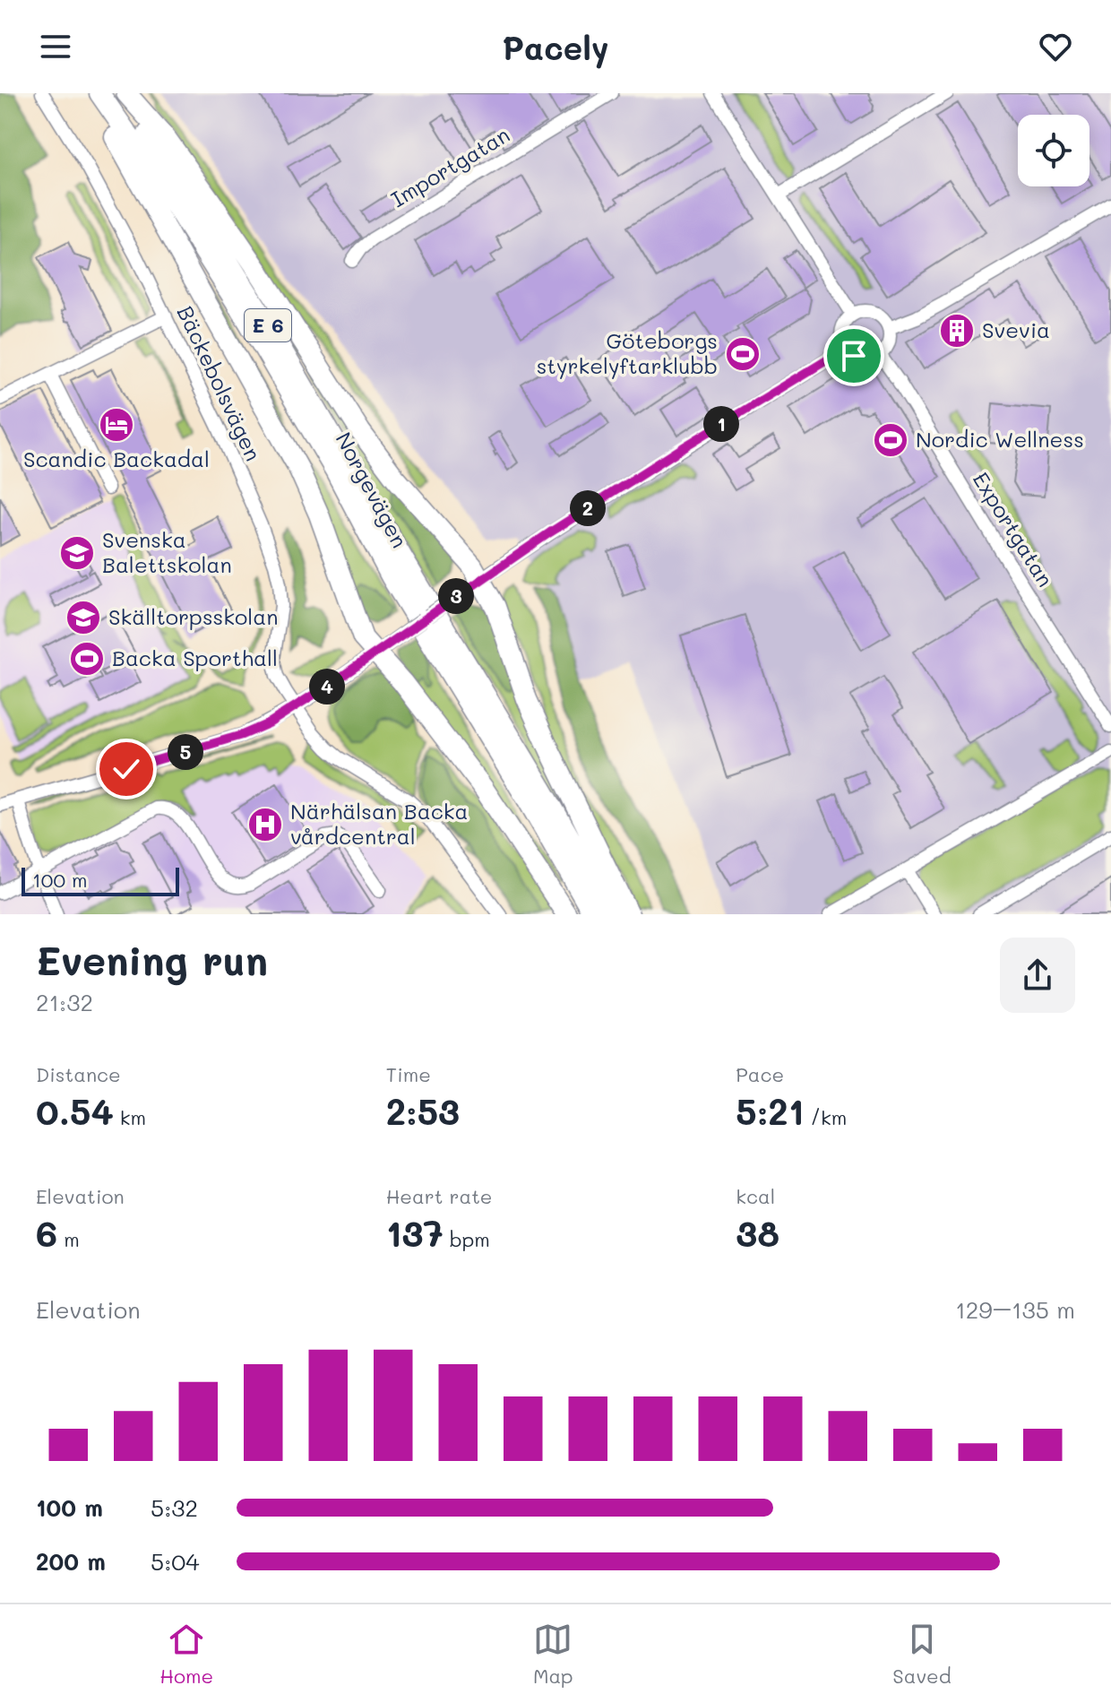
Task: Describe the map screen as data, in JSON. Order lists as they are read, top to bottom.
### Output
{
  "streets": {
    "highway": ["E 6", "Norgevägen"],
    "street": ["Importgatan", "Bäckebolsvägen", "Exportgatan"]
  },
  "places": {
    "building": ["Svevia"],
    "sports": ["Göteborgs styrkelyftarklubb", "Nordic Wellness", "Backa Sporthall"],
    "hotel": ["Scandic Backadal"],
    "school or university": ["Svenska Balettskolan", "Skälltorpsskolan"],
    "hospital": ["Närhälsan Backa vårdcentral"]
  },
  "scale_bar": "100 m",
  "page": {
    "header": "Pacely",
    "pins": [
      "1",
      "2",
      "3",
      "4",
      "5"
    ],
    "scale": "100 m",
    "heading": ["Evening run", "21:32"],
    "stats": [
      ["Distance", "0.54 km"],
      ["Time", "2:53"],
      ["Pace", "5:21 /km"],
      ["Elevation", "6 m"],
      ["Heart rate", "137 bpm"],
      ["kcal", "38"]
    ],
    "chart": ["Elevation", "129–135 m"],
    "list": [
      {
        "name": "100 m",
        "note": "5:32"
      },
      {
        "name": "200 m",
        "note": "5:04"
      }
    ],
    "tabs": ["Home", "Map", "Saved"]
  }
}
